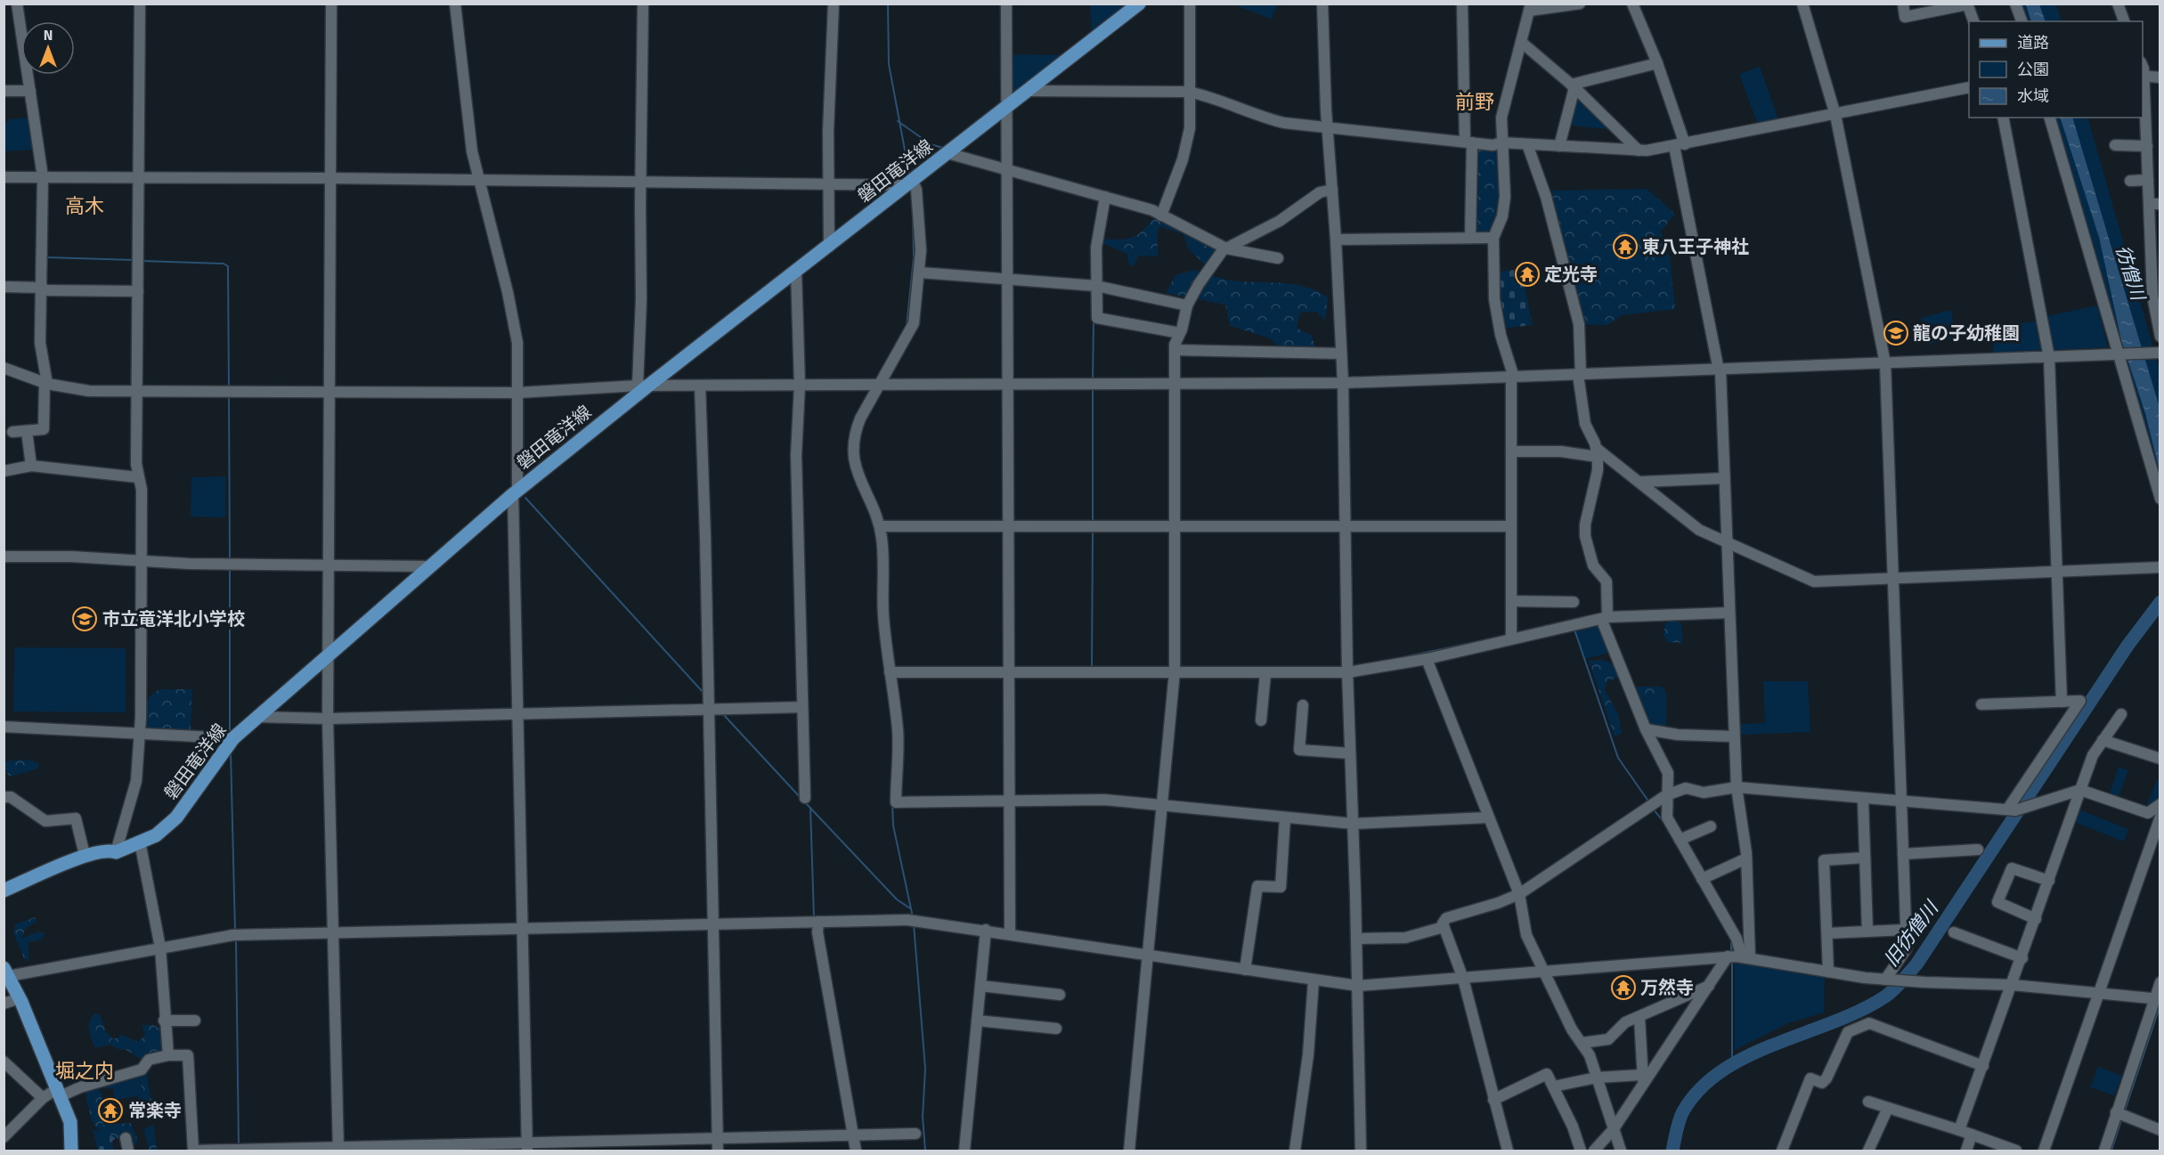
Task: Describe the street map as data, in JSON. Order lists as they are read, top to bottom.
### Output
{
  "streets": {
    "main road": ["磐田竜洋線"]
  },
  "districts": ["前野", "高木", "堀之内"],
  "water": ["彷僧川", "旧彷僧川"],
  "places": {
    "temple": [
      "東八王子神社",
      "定光寺",
      "万然寺",
      "常楽寺"
    ],
    "school or university": ["龍の子幼稚園", "市立竜洋北小学校"]
  },
  "legend": ["道路", "公園", "水域"],
  "north": "top"
}
